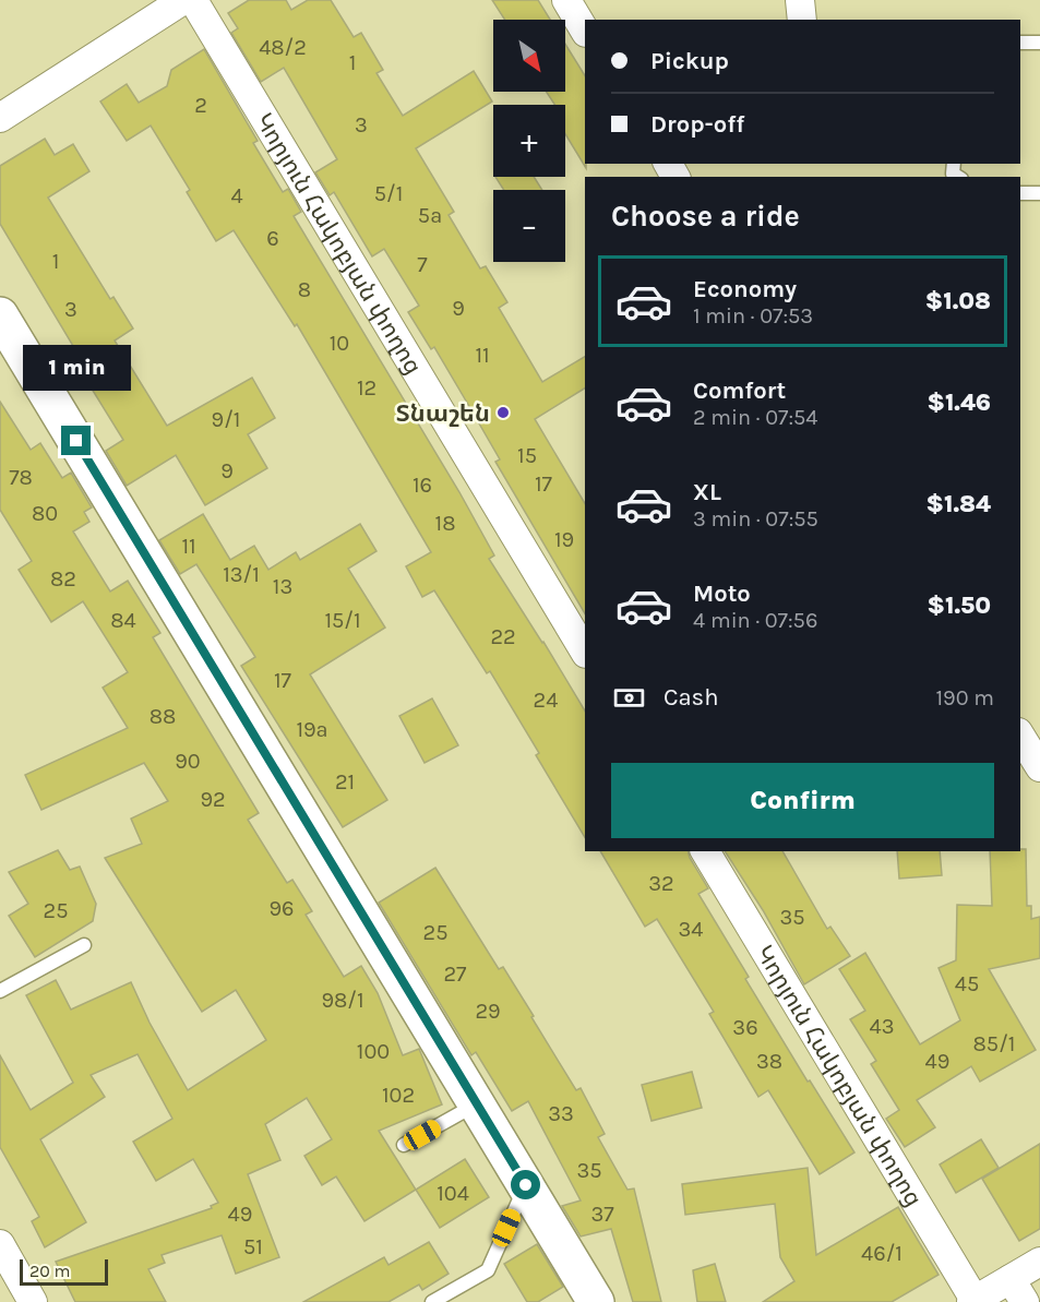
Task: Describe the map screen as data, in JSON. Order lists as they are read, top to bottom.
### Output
{
  "streets": {
    "street": ["Կորյուն Հակոբյան փողոց"]
  },
  "places": ["Տնաշեն"],
  "house_numbers": [
    "48/2",
    "1",
    "2",
    "3",
    "5/1",
    "4",
    "5a",
    "6",
    "1",
    "7",
    "8",
    "9",
    "3",
    "10",
    "11",
    "12",
    "9/1",
    "15",
    "9",
    "78",
    "17",
    "16",
    "80",
    "18",
    "19",
    "11",
    "13/1",
    "82",
    "13",
    "84",
    "15/1",
    "22",
    "17",
    "24",
    "88",
    "19a",
    "90",
    "21",
    "92",
    "32",
    "96",
    "25",
    "35",
    "34",
    "25",
    "27",
    "45",
    "98/1",
    "29",
    "43",
    "36",
    "85/1",
    "100",
    "38",
    "49",
    "102",
    "33",
    "35",
    "104",
    "49",
    "37",
    "51",
    "46/1"
  ],
  "scale_bar": "20 m",
  "north": "bottom right",
  "page": {
    "map_buttons": ["+", "−"],
    "banner": ["Pickup", "Drop-off"],
    "heading": "Choose a ride",
    "list": [
      {
        "name": "Economy",
        "note": "1 min · 07:53",
        "value": "$1.08"
      },
      {
        "name": "Comfort",
        "note": "2 min · 07:54",
        "value": "$1.46"
      },
      {
        "name": "XL",
        "note": "3 min · 07:55",
        "value": "$1.84"
      },
      {
        "name": "Moto",
        "note": "4 min · 07:56",
        "value": "$1.50"
      }
    ],
    "bubble": "1 min",
    "pay": ["Cash", "190 m"],
    "buttons": "Confirm",
    "scale": "20 m"
  }
}
